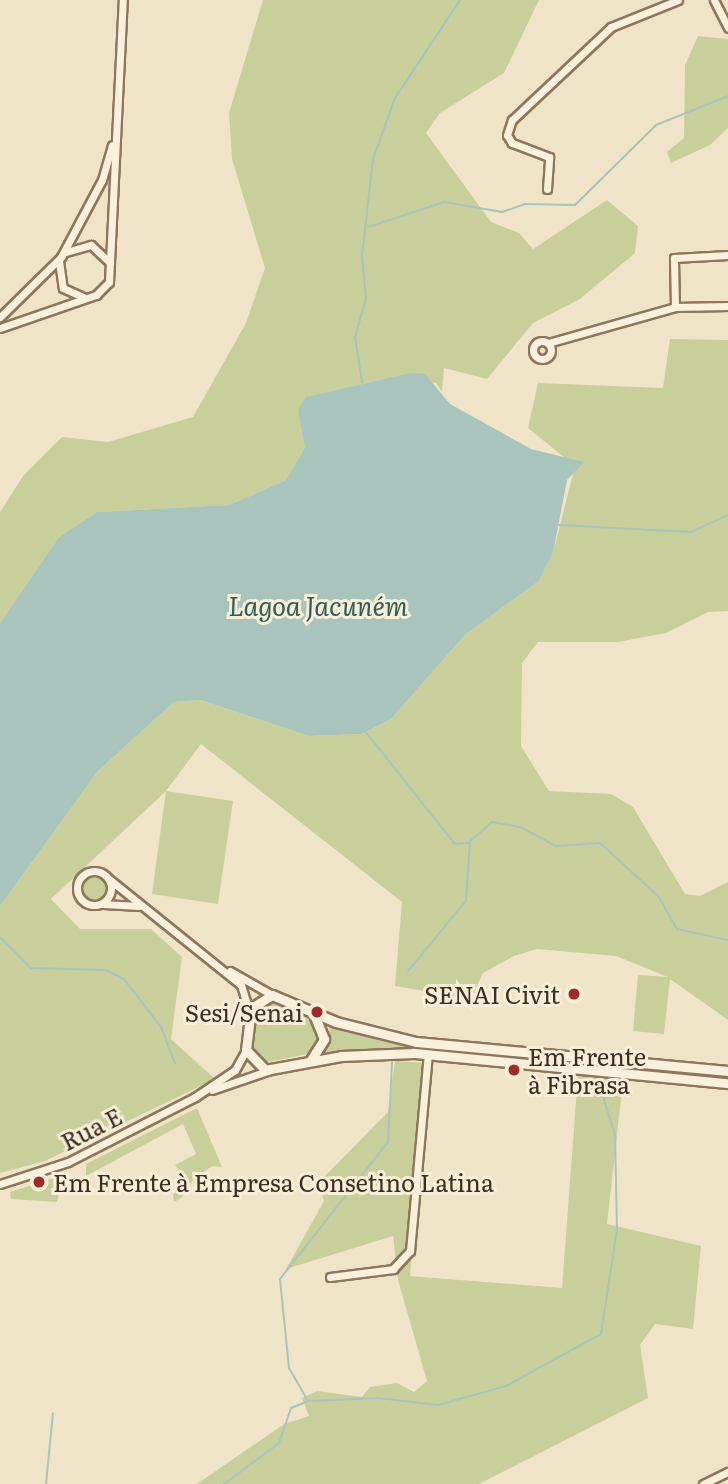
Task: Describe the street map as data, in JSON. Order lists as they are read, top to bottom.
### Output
{
  "streets": {
    "street": ["Rua E"]
  },
  "water": ["Lagoa Jacuném"],
  "places": [
    "SENAI Civit",
    "Sesi/Senai",
    "Em Frente à Fibrasa",
    "Em Frente à Empresa Consetino Latina"
  ]
}
